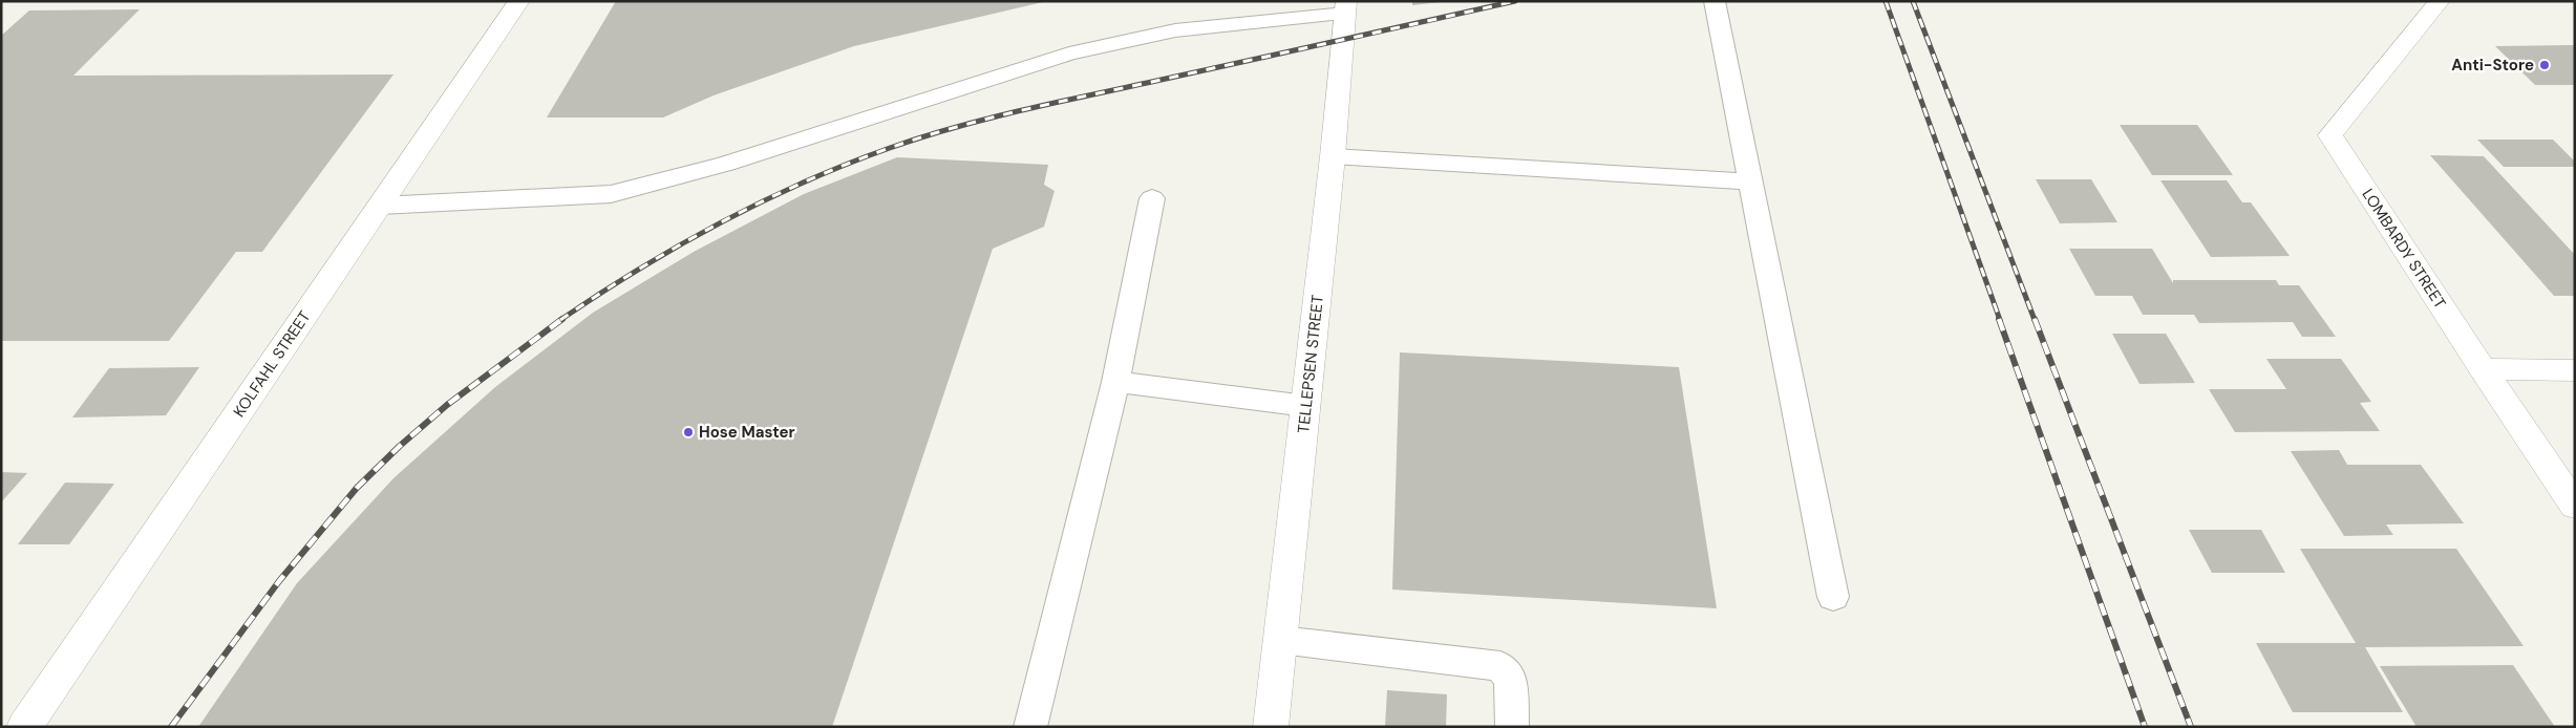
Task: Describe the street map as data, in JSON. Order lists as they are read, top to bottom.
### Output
{
  "streets": {
    "street": ["LOMBARDY STREET", "KOLFAHL STREET", "TELLEPSEN STREET"]
  },
  "places": ["Anti-Store", "Hose Master"]
}
